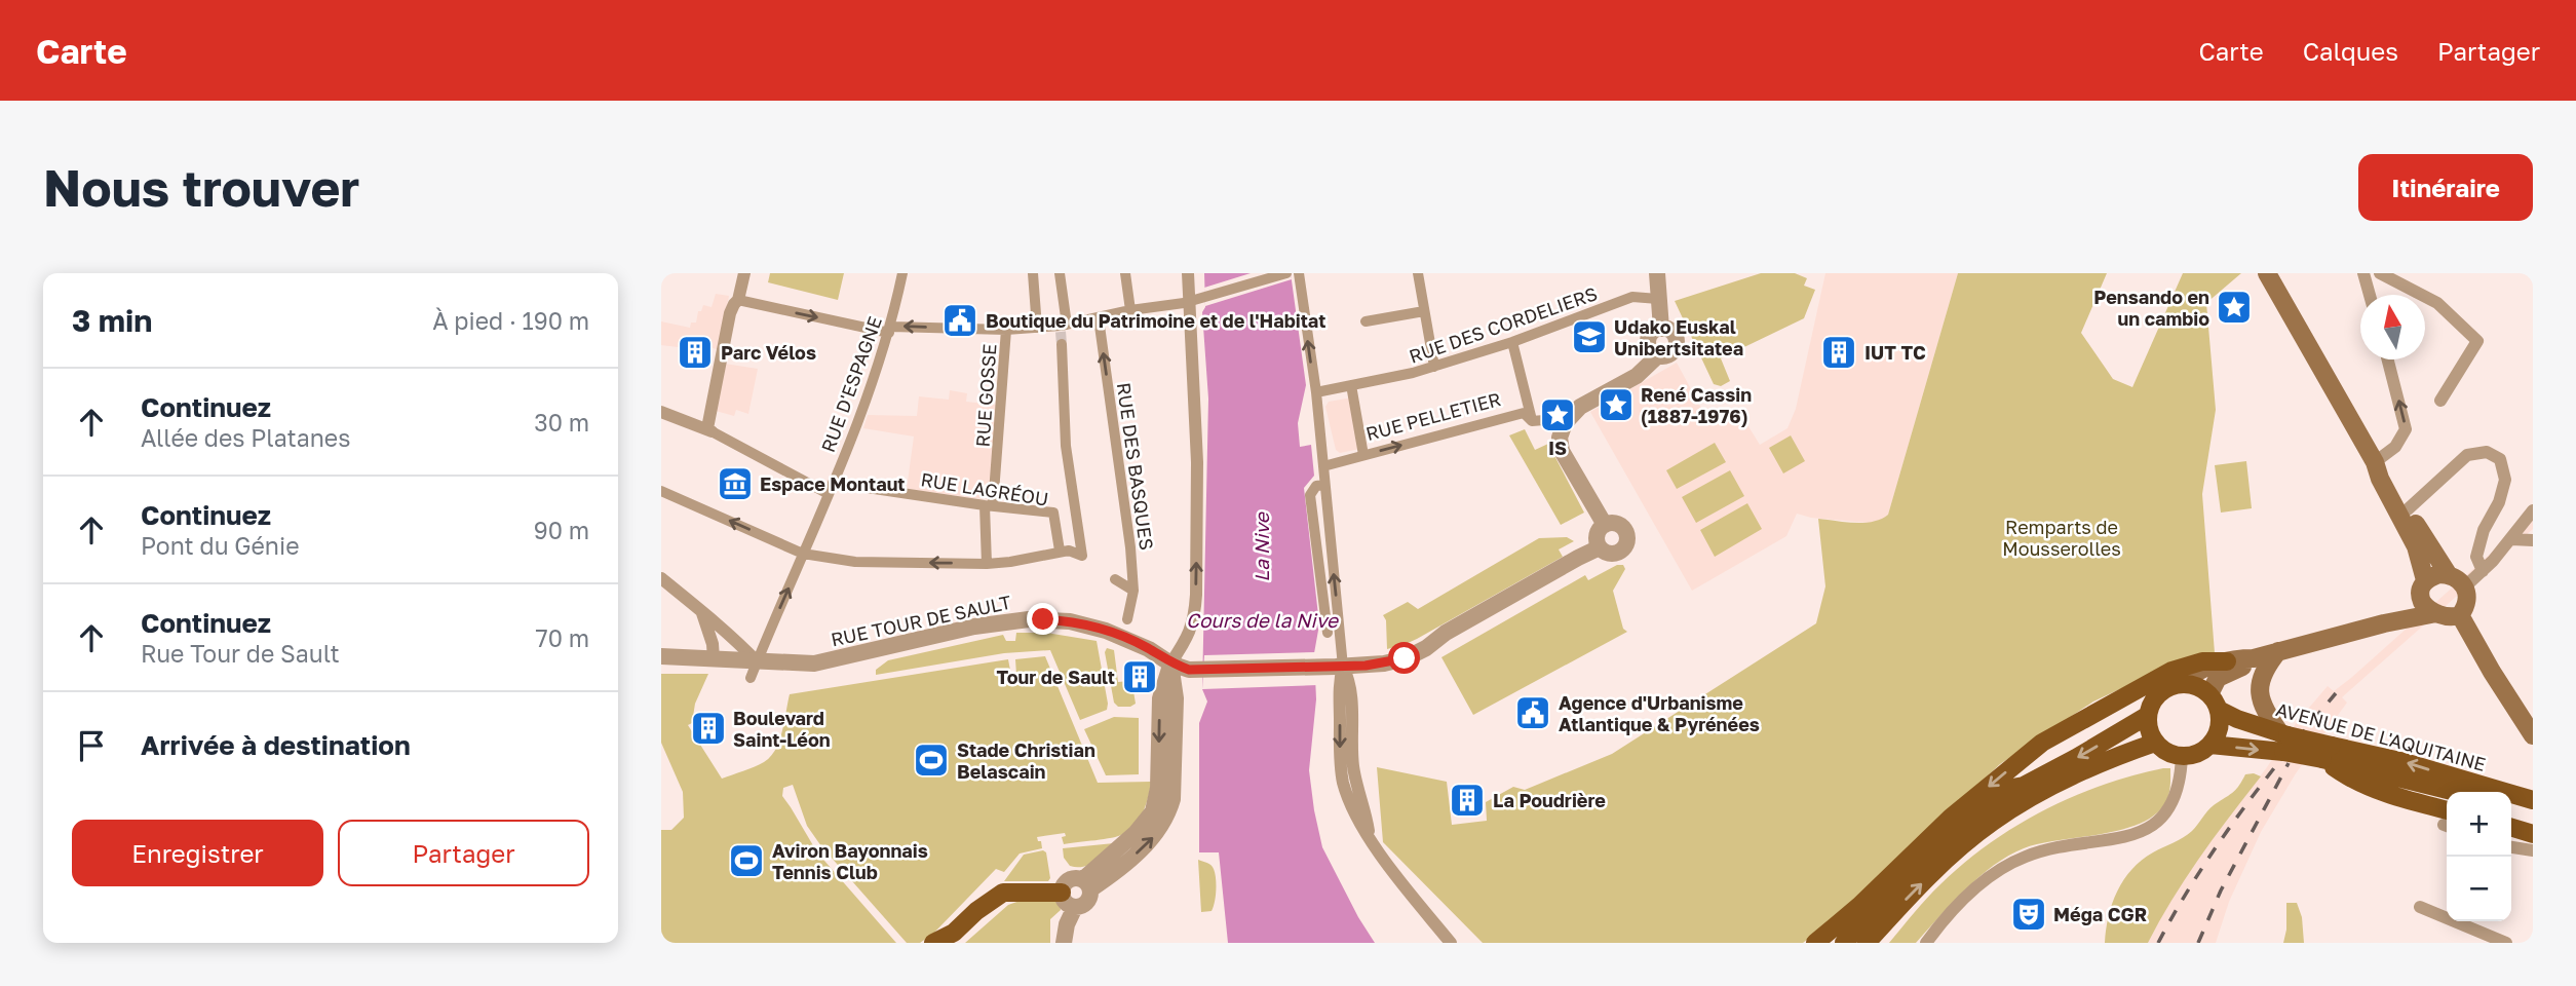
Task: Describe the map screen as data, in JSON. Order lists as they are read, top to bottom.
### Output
{
  "streets": {
    "main road": ["AVENUE DE L'AQUITAINE"],
    "street": [
      "RUE DES CORDELIERS",
      "RUE D'ESPAGNE",
      "RUE GOSSE",
      "RUE PELLETIER",
      "RUE DES BASQUES",
      "RUE LAGRÉOU",
      "RUE TOUR DE SAULT"
    ]
  },
  "crossings": [
    ["RUE D'ESPAGNE", "RUE LAGRÉOU"],
    ["RUE D'ESPAGNE", "RUE TOUR DE SAULT"],
    ["RUE GOSSE", "RUE LAGRÉOU"]
  ],
  "one_way": ["RUE PELLETIER"],
  "water": ["La Nive", "Cours de la Nive"],
  "parks": ["Remparts de Mousserolles"],
  "places": {
    "place": ["Pensando en un cambio", "René Cassin (1887-1976)", "IS"],
    "public building": ["Boutique du Patrimoine et de l'Habitat", "Agence d'Urbanisme Atlantique & Pyrénées"],
    "school or university": ["Udako Euskal Unibertsitatea"],
    "building": [
      "Parc Vélos",
      "IUT TC",
      "Tour de Sault",
      "Boulevard Saint-Léon",
      "La Poudrière"
    ],
    "museum": ["Espace Montaut"],
    "sports": ["Stade Christian Belascain", "Aviron Bayonnais Tennis Club"],
    "theatre": ["Méga CGR"]
  },
  "north": "top",
  "page": {
    "header": "Carte",
    "nav": ["Carte", "Calques", "Partager"],
    "buttons": [
      "Itinéraire",
      ["Enregistrer", "Partager"]
    ],
    "title": "Nous trouver",
    "heading": ["3 min", "À pied · 190 m"],
    "list": [
      ["Continuez", "Allée des Platanes", "30 m"],
      ["Continuez", "Pont du Génie", "90 m"],
      ["Continuez", "Rue Tour de Sault", "70 m"],
      "Arrivée à destination"
    ],
    "map_buttons": ["+", "−"]
  }
}
